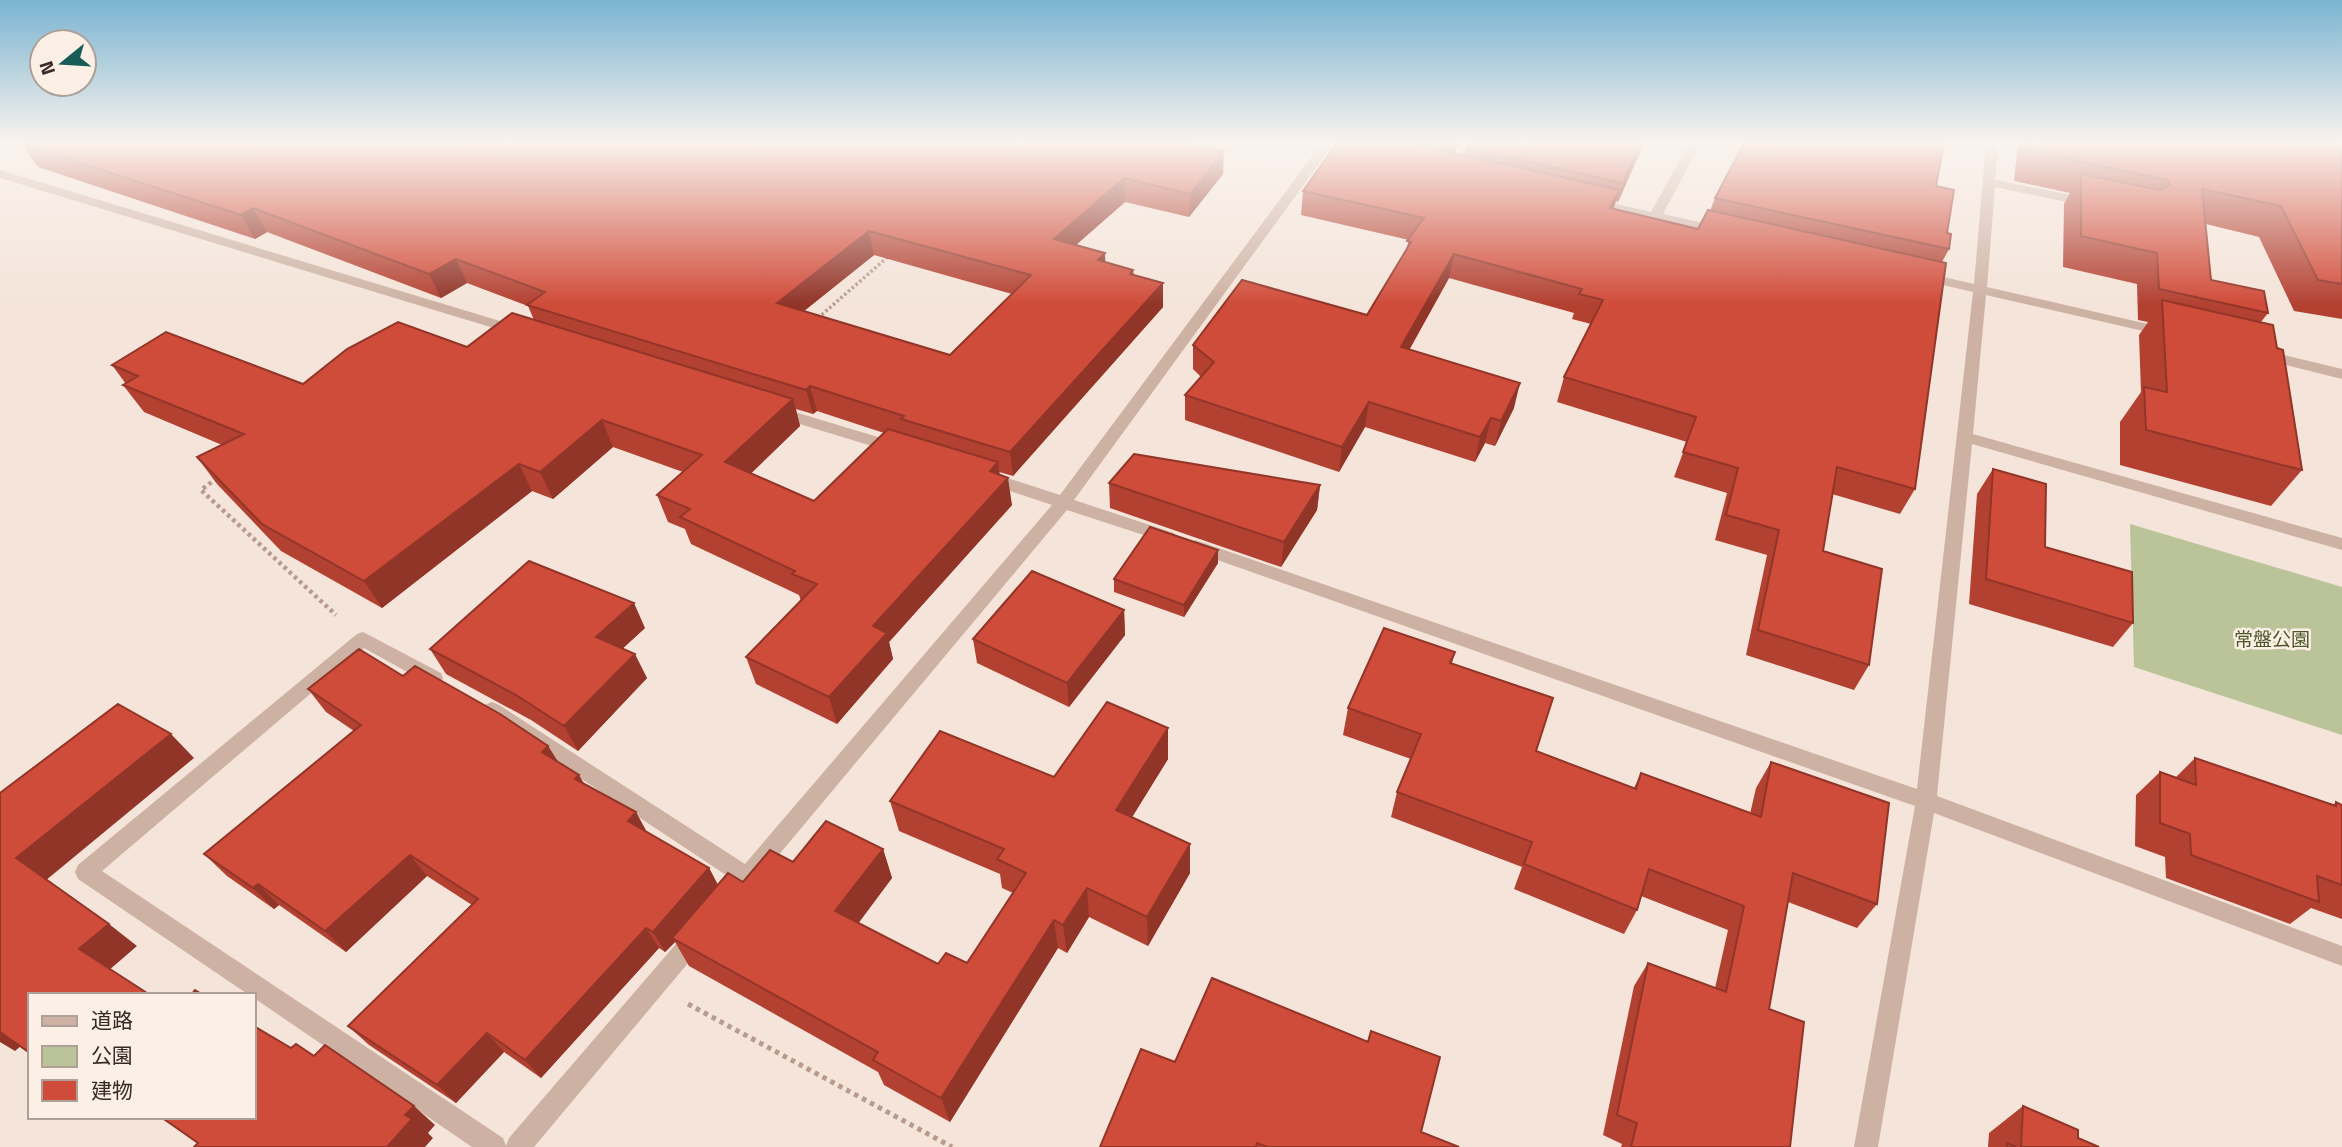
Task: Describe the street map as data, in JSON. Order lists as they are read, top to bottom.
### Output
{
  "parks": ["常盤公園"],
  "legend": ["道路", "公園", "建物"],
  "north": "left"
}
